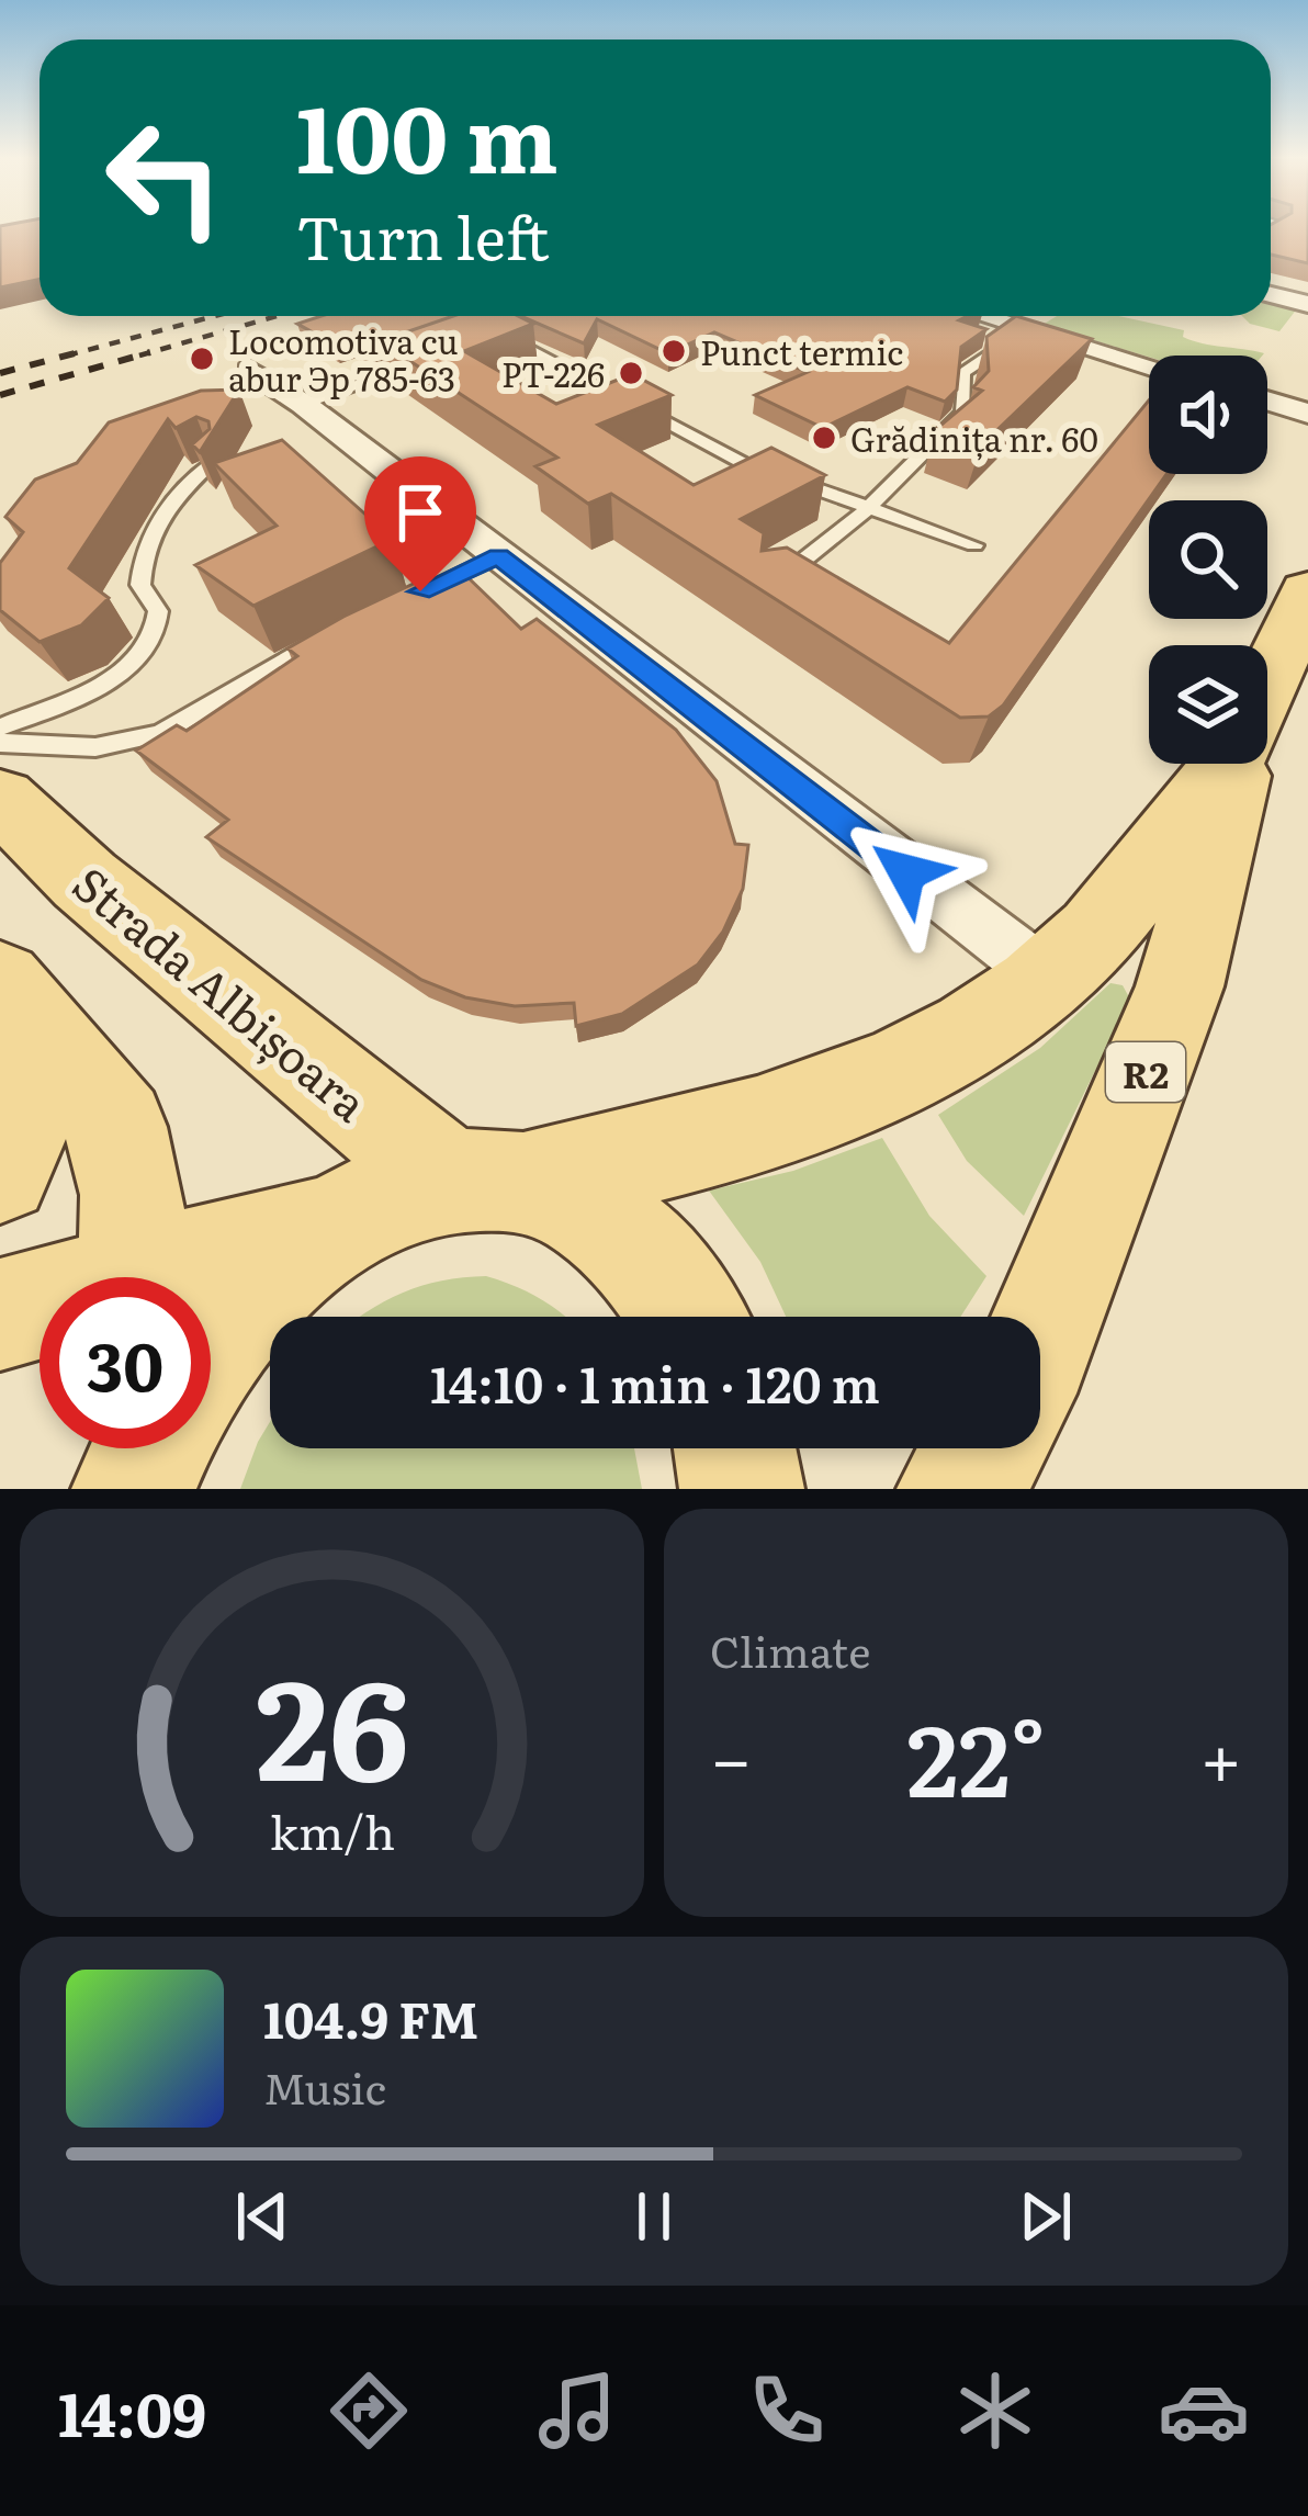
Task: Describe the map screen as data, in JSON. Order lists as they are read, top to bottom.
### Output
{
  "streets": {
    "main road": ["Strada Albișoara", "R2"]
  },
  "crossings": [
    ["Strada Albișoara", "R2"]
  ],
  "places": [
    "Punct termic",
    "Locomotiva cu abur Эр 785-63",
    "PT-226",
    "Grădinița nr. 60"
  ],
  "page": {
    "turn": ["100 m", "Turn left"],
    "limit": "30",
    "trip": "14:10 · 1 min · 120 m",
    "tile": "Climate",
    "heat": ["−", "22°", "+"],
    "song": ["104.9 FM", "Music"],
    "tabs": "14:09",
    "gauge": ["26", "km/h"]
  }
}
